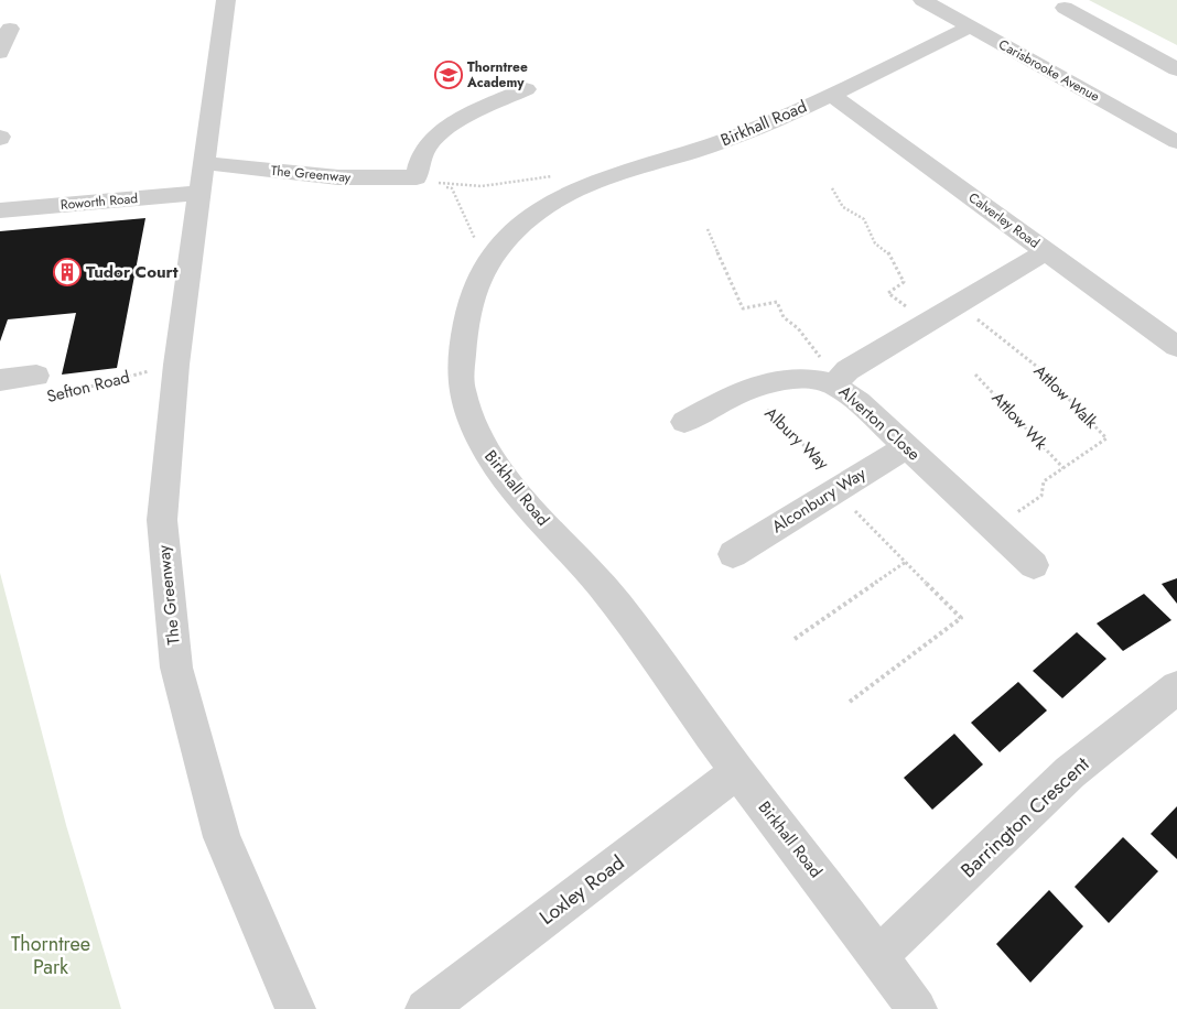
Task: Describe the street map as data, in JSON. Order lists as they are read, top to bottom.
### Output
{
  "streets": {
    "street": [
      "Carisbrooke Avenue",
      "Birkhall Road",
      "The Greenway",
      "Roworth Road",
      "Calverley Road",
      "Alverton Close",
      "Alconbury Way",
      "Barrington Crescent",
      "Loxley Road"
    ],
    "path": [
      "Sefton Road",
      "Attlow Walk",
      "Attlow Wk",
      "Albury Way"
    ]
  },
  "crossings": [
    ["Carisbrooke Avenue", "Birkhall Road"],
    ["Birkhall Road", "Calverley Road"],
    ["Birkhall Road", "Barrington Crescent"],
    ["Birkhall Road", "Loxley Road"],
    ["The Greenway", "Roworth Road"],
    ["The Greenway", "Sefton Road"],
    ["Calverley Road", "Alverton Close"],
    ["Attlow Walk", "Attlow Wk"],
    ["Attlow Walk", "Alverton Close"],
    ["Alverton Close", "Alconbury Way"],
    ["Albury Way", "Alconbury Way"]
  ],
  "parks": ["Thorntree Park"],
  "places": {
    "school or university": ["Thorntree Academy"],
    "building": ["Tudor Court"]
  }
}
